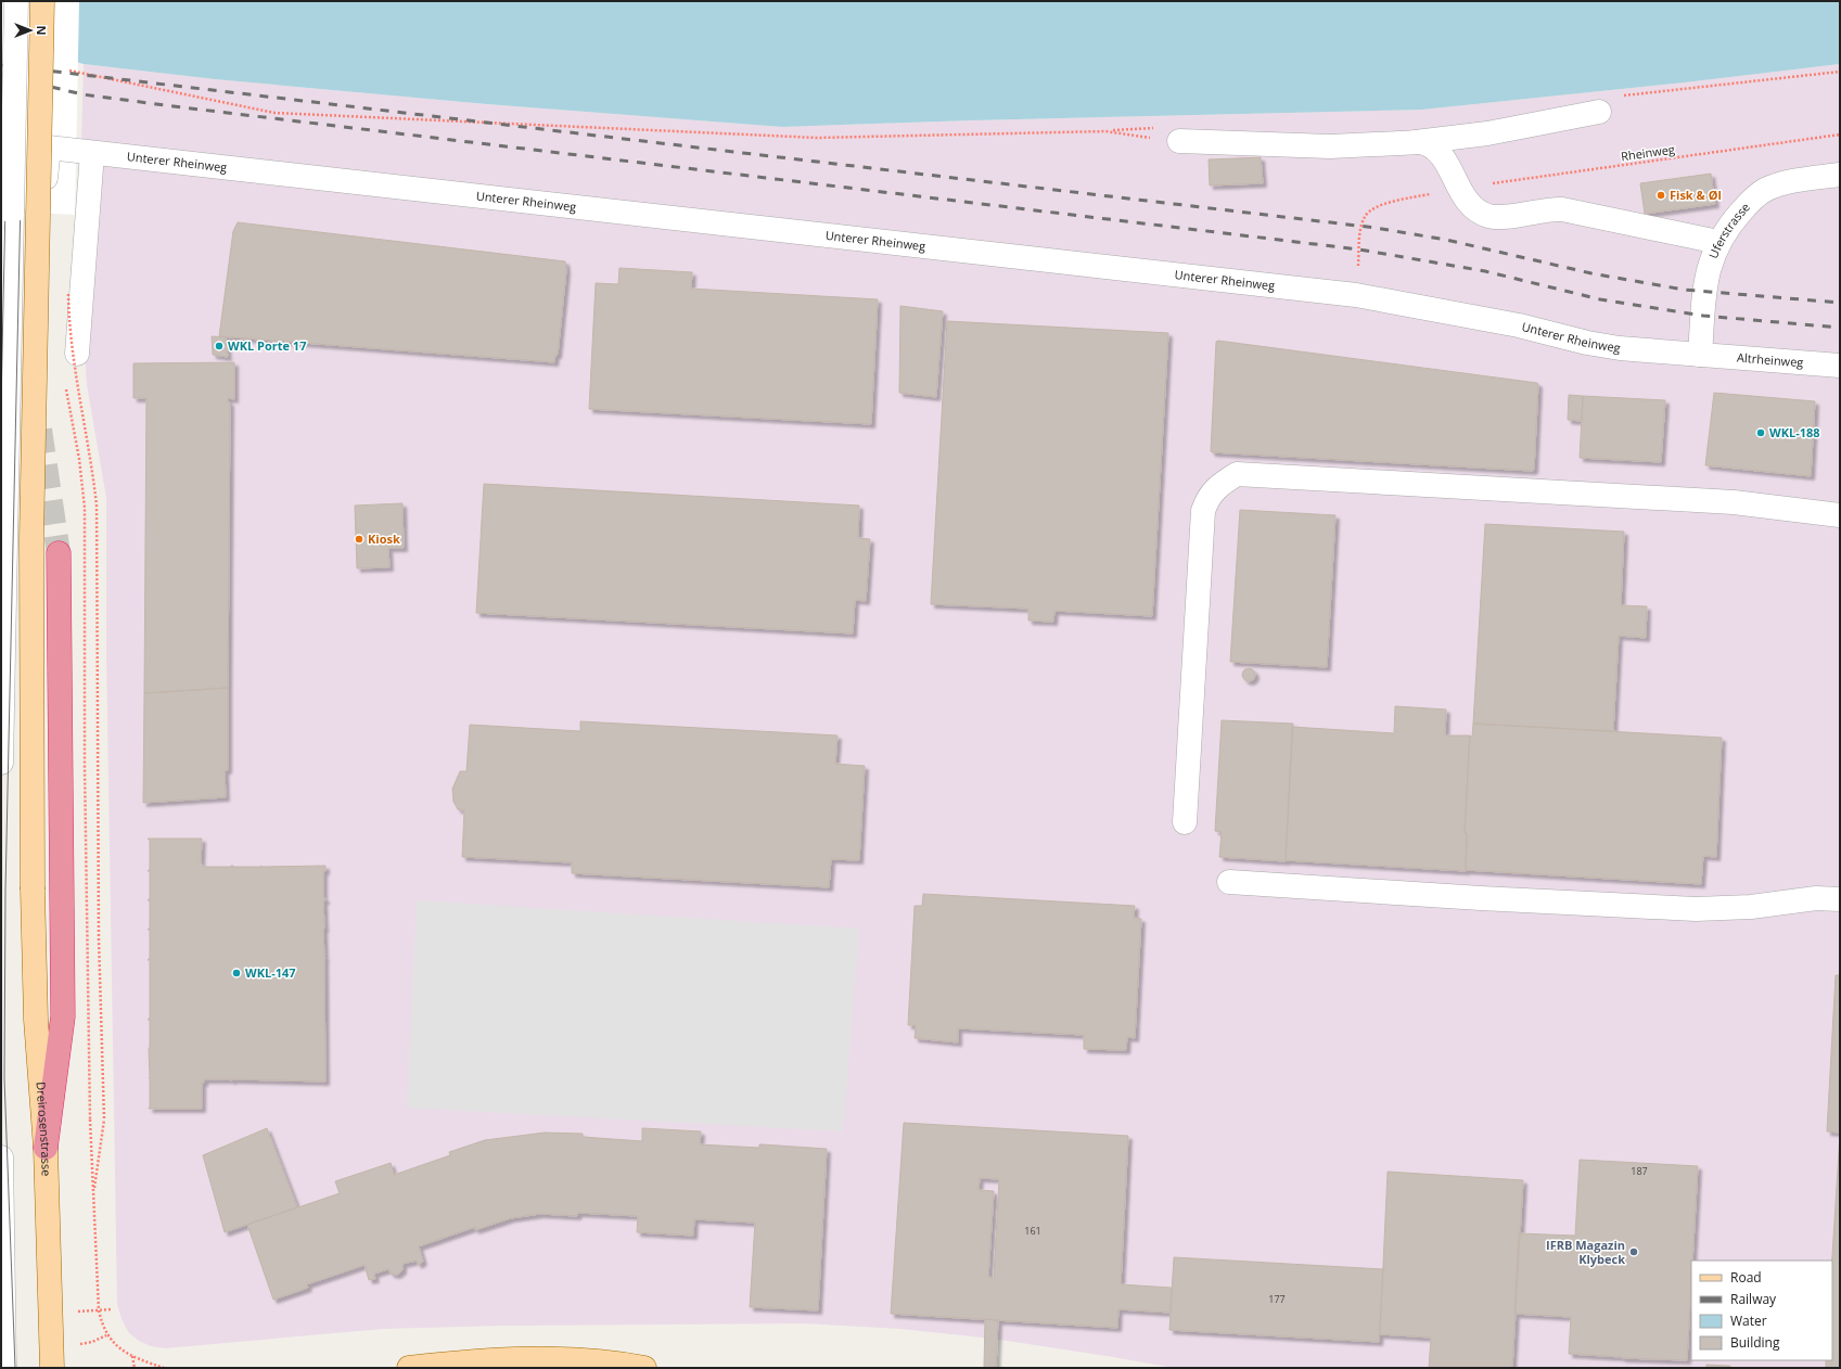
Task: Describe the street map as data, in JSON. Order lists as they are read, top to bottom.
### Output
{
  "streets": {
    "main road": ["Dreirosenstrasse"],
    "street": ["Unterer Rheinweg", "Uferstrasse", "Altrheinweg"],
    "path": ["Rheinweg"]
  },
  "crossings": [
    ["Rheinweg", "Unterer Rheinweg"],
    ["Unterer Rheinweg", "Uferstrasse"],
    ["Unterer Rheinweg", "Altrheinweg"],
    ["Uferstrasse", "Altrheinweg"]
  ],
  "places": [
    "Fisk & Øl",
    "WKL Porte 17",
    "WKL-188",
    "Kiosk",
    "WKL-147",
    "IFRB Magazin Klybeck"
  ],
  "house_numbers": ["187", "161", "177"],
  "legend": [
    "Road",
    "Railway",
    "Water",
    "Building"
  ],
  "north": "right"
}
